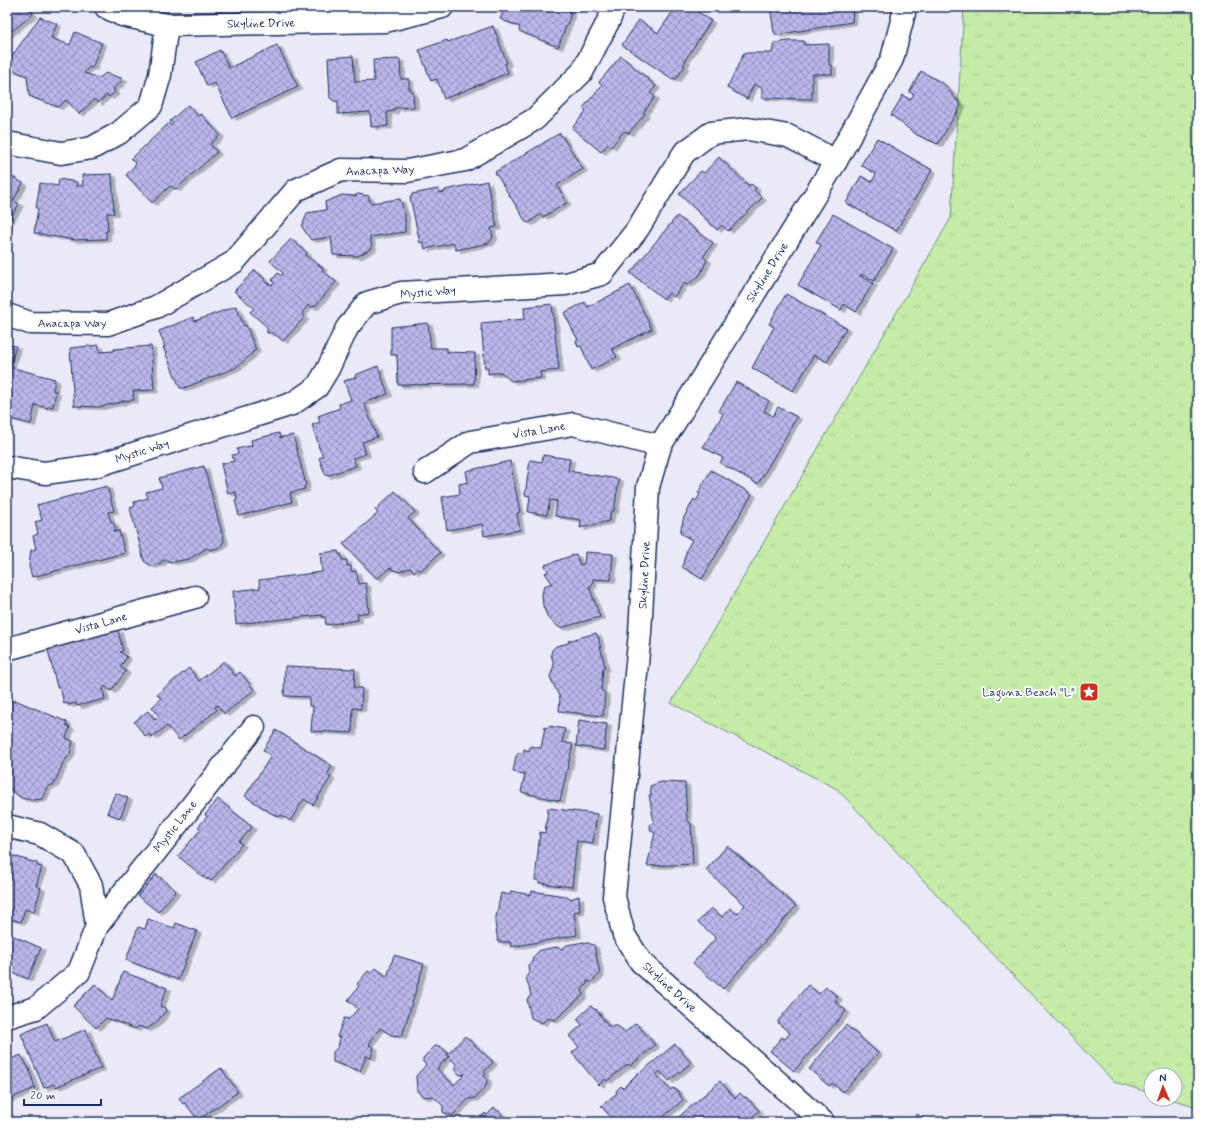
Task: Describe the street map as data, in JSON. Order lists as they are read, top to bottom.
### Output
{
  "streets": {
    "street": [
      "Skyline Drive",
      "Anacapa Way",
      "Mystic Way",
      "Vista Lane",
      "Mystic Lane"
    ]
  },
  "crossings": [
    ["Skyline Drive", "Mystic Way"],
    ["Skyline Drive", "Vista Lane"]
  ],
  "places": {
    "place": ["Laguna Beach \"L\""]
  },
  "scale_bar": "20 m",
  "north": "top"
}
